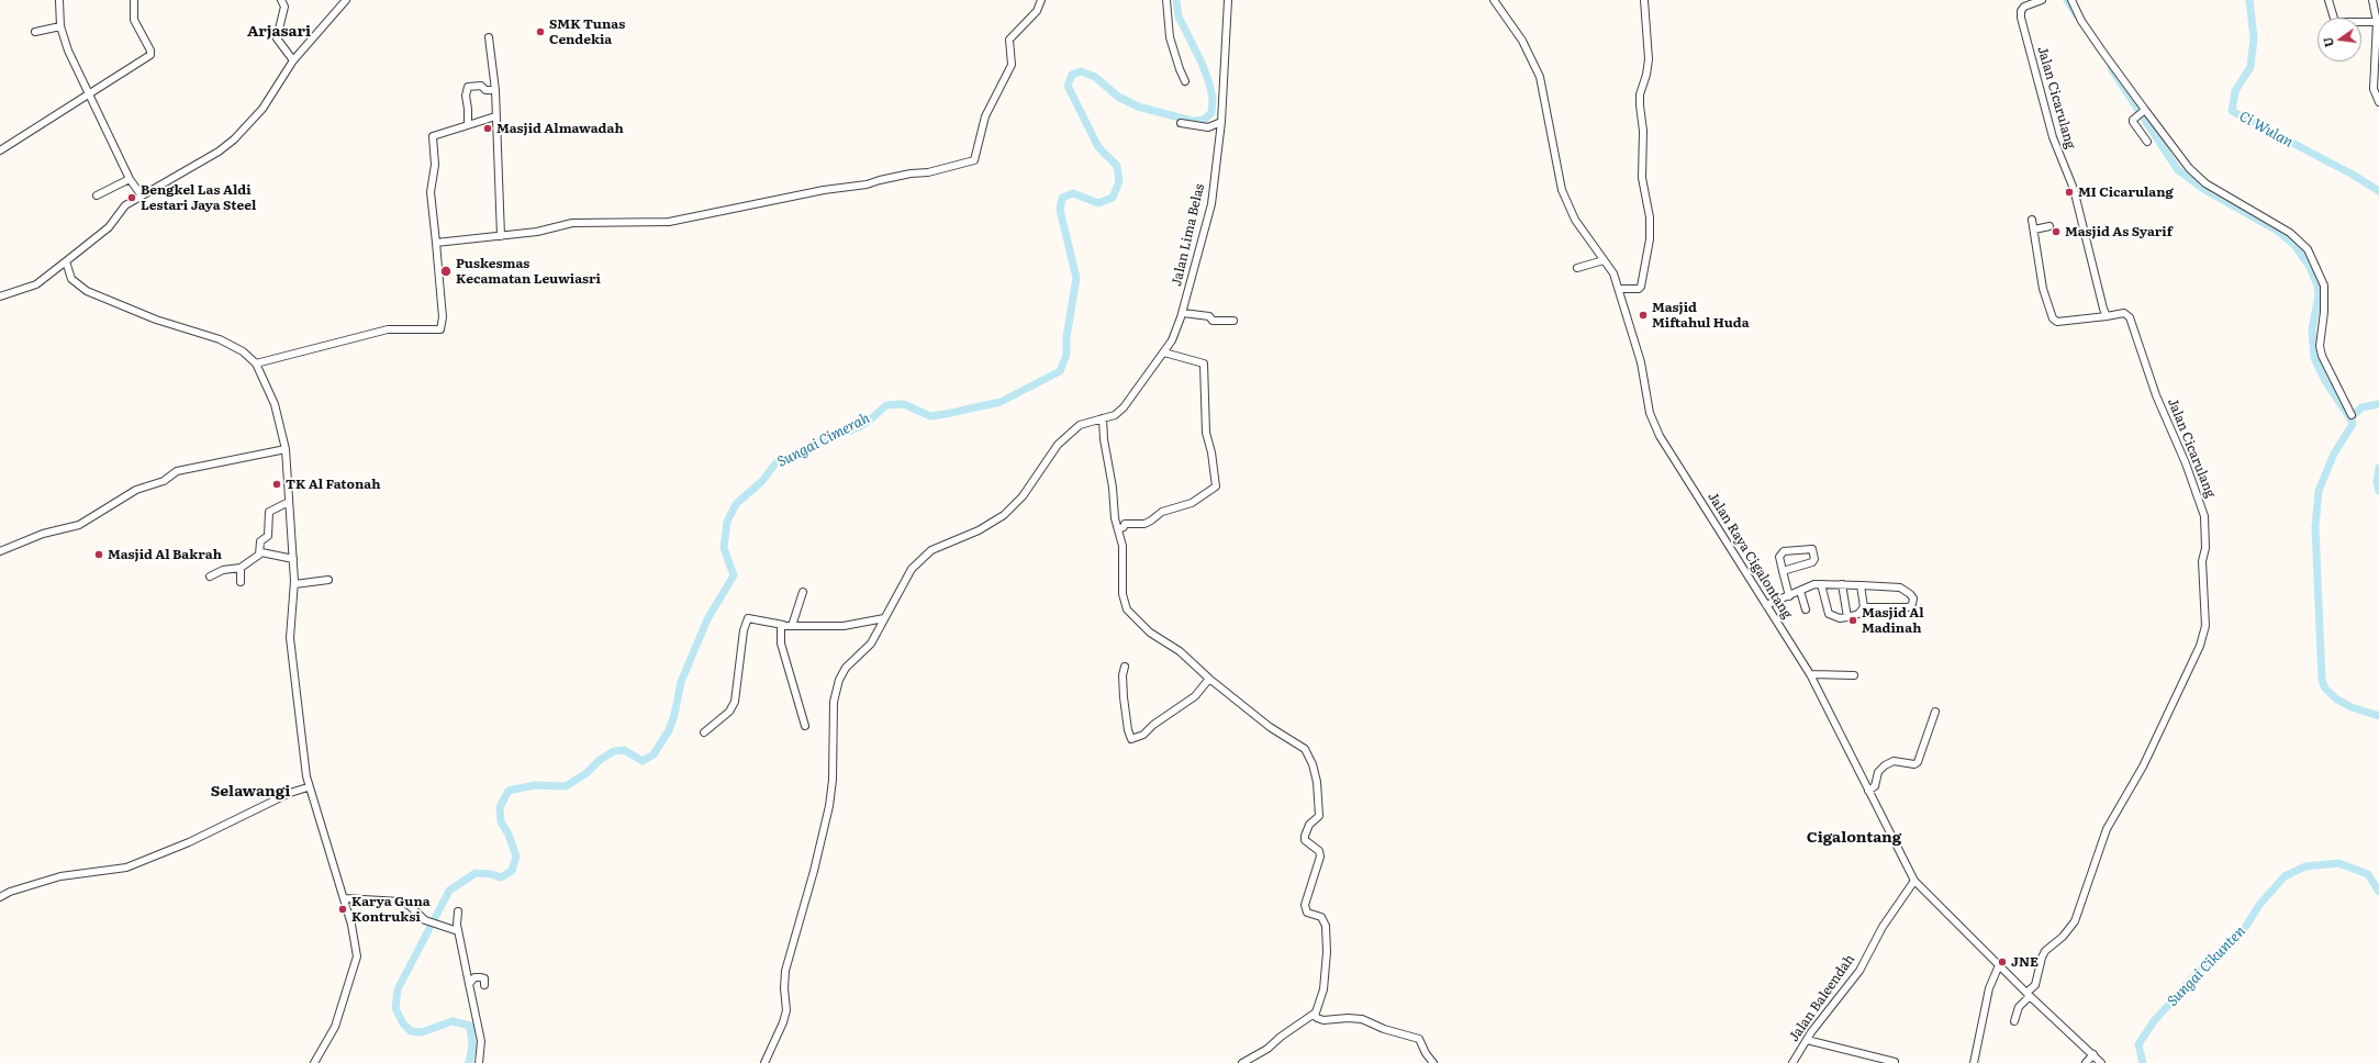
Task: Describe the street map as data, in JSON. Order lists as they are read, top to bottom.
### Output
{
  "streets": {
    "street": [
      "Jalan Cicarulang",
      "Jalan Lima Belas",
      "Jalan Raya Cigalontang",
      "Jalan Baleendah"
    ]
  },
  "crossings": [
    ["Jalan Cicarulang", "Jalan Raya Cigalontang"],
    ["Jalan Raya Cigalontang", "Jalan Baleendah"]
  ],
  "districts": ["Arjasari", "Selawangi", "Cigalontang"],
  "water": ["Ci Wulan", "Sungai Cimerah", "Sungai Cikunten"],
  "places": [
    "SMK Tunas Cendekia",
    "Masjid Almawadah",
    "MI Cicarulang",
    "Bengkel Las Aldi Lestari Jaya Steel",
    "Masjid As Syarif",
    "Puskesmas Kecamatan Leuwiasri",
    "Masjid Miftahul Huda",
    "TK Al Fatonah",
    "Masjid Al Bakrah",
    "Masjid Al Madinah",
    "Karya Guna Kontruksi",
    "JNE"
  ],
  "north": "left"
}
